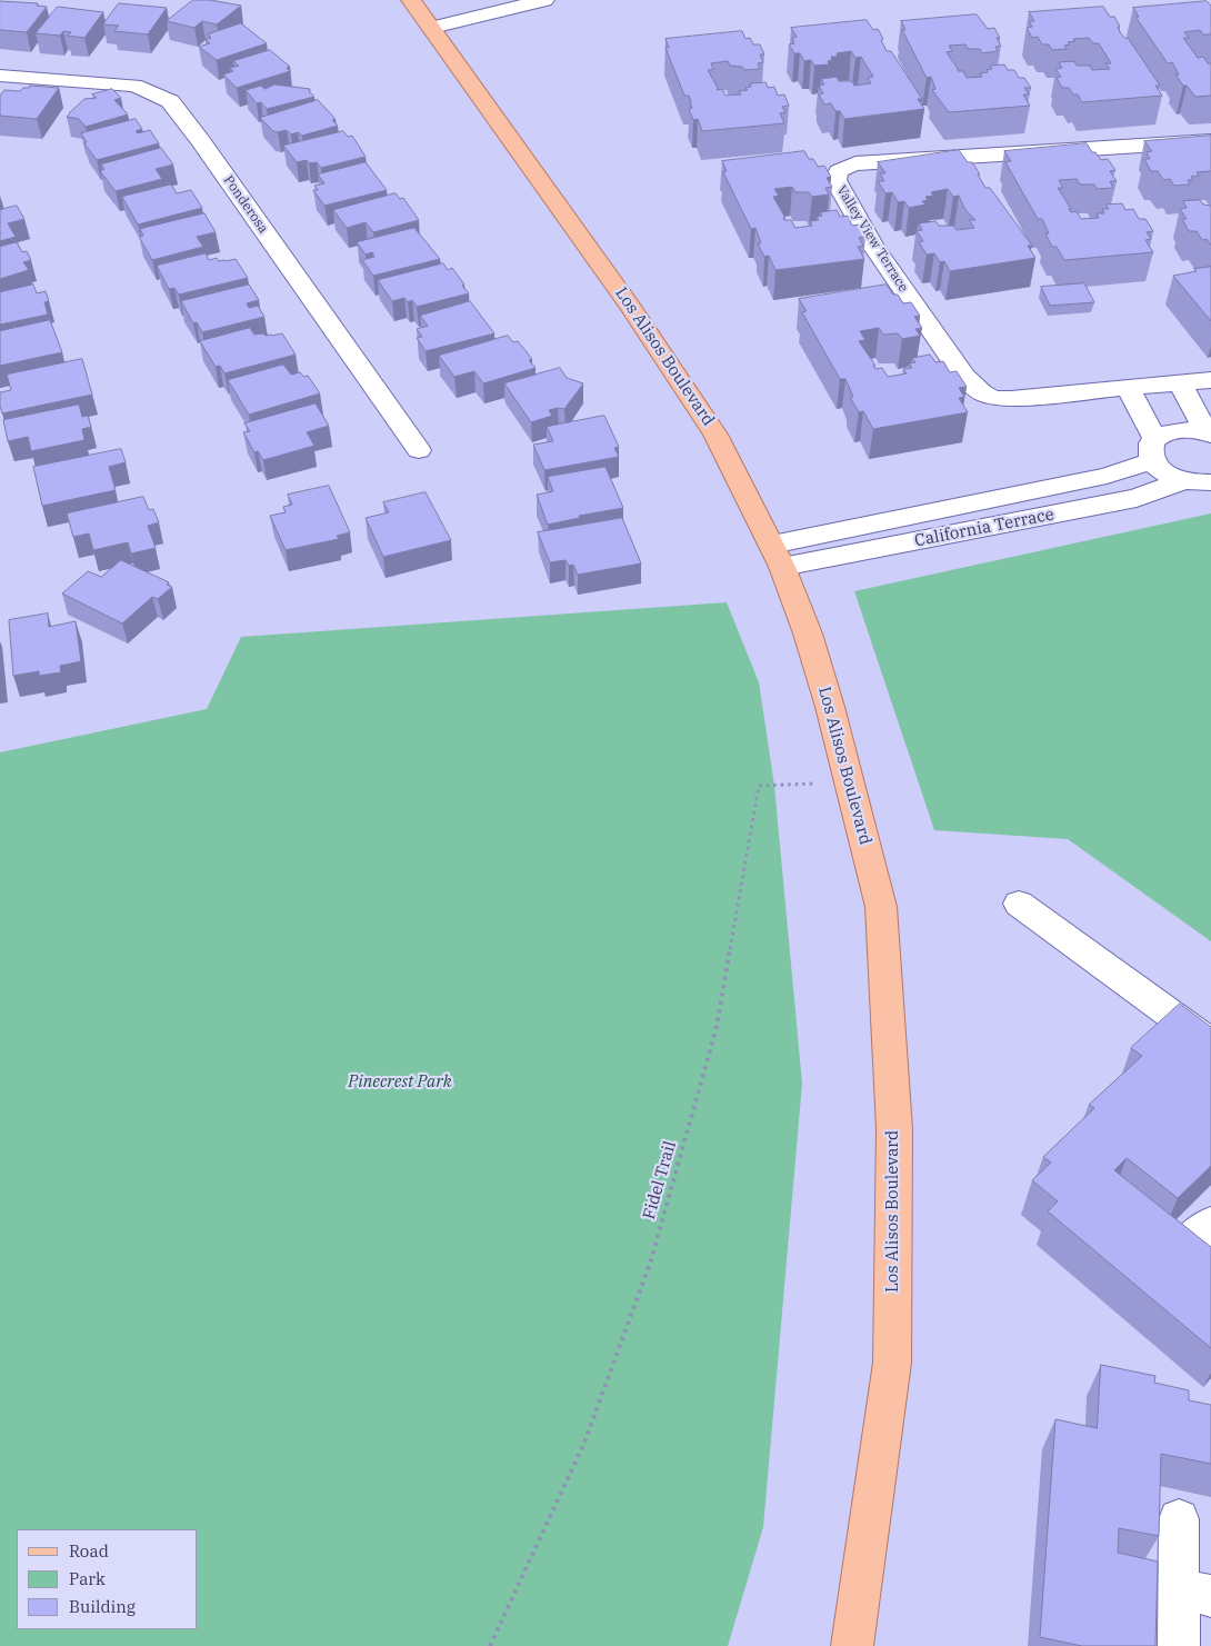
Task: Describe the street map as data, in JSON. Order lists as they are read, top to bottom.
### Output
{
  "streets": {
    "main road": ["Los Alisos Boulevard"],
    "street": ["Ponderosa", "Valley View Terrace", "California Terrace"],
    "path": ["Fidel Trail"]
  },
  "crossings": [
    ["Valley View Terrace", "California Terrace"],
    ["Los Alisos Boulevard", "California Terrace"],
    ["Los Alisos Boulevard", "Fidel Trail"]
  ],
  "parks": ["Pinecrest Park"],
  "legend": ["Road", "Park", "Building"]
}
